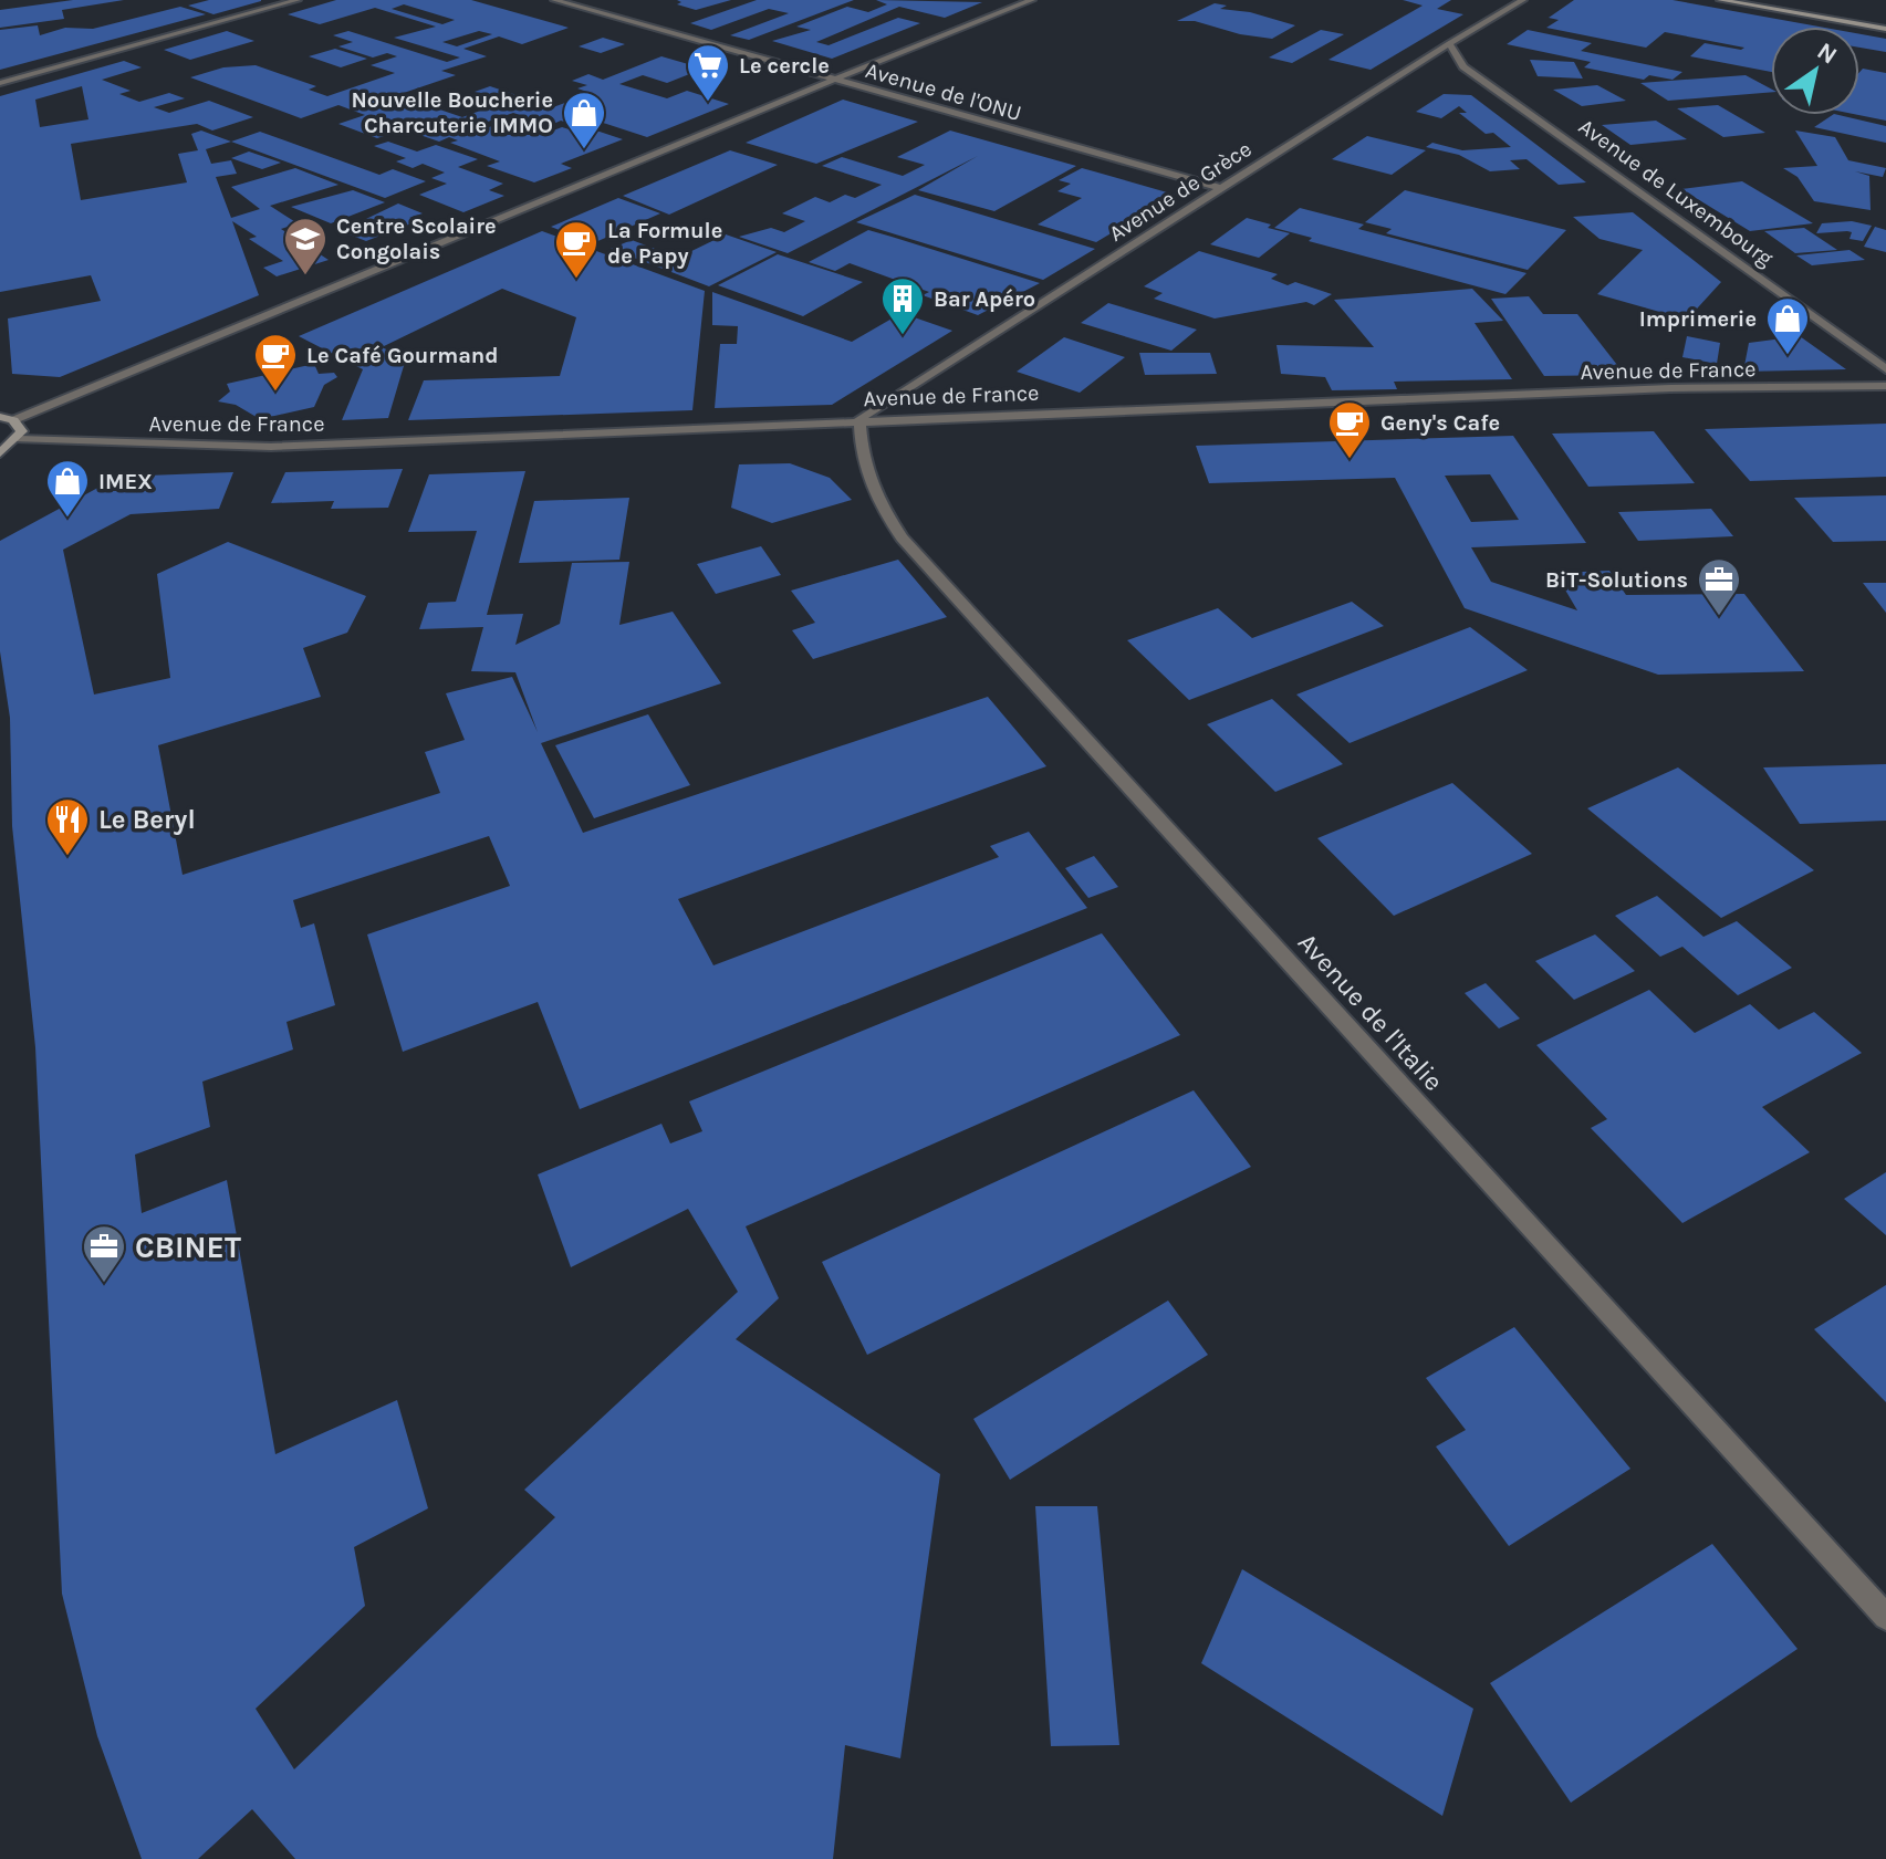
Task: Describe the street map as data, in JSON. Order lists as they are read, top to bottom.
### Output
{
  "streets": {
    "street": [
      "Avenue de l'ONU",
      "Avenue de Grèce",
      "Avenue de Luxembourg",
      "Avenue de France",
      "Avenue de l'Italie"
    ]
  },
  "crossings": [
    ["Avenue de l'ONU", "Avenue de Grèce"],
    ["Avenue de Grèce", "Avenue de Luxembourg"],
    ["Avenue de Grèce", "Avenue de France"],
    ["Avenue de Grèce", "Avenue de l'Italie"],
    ["Avenue de France", "Avenue de l'Italie"]
  ],
  "places": {
    "supermarket": ["Le cercle"],
    "shop": ["Nouvelle Boucherie Charcuterie IMMO", "Imprimerie", "IMEX"],
    "school or university": ["Centre Scolaire Congolais"],
    "cafe": ["La Formule de Papy", "Le Café Gourmand", "Geny's Cafe"],
    "building": ["Bar Apéro"],
    "office": ["BiT-Solutions", "CBINET"],
    "restaurant": ["Le Beryl"]
  },
  "north": "top right"
}
